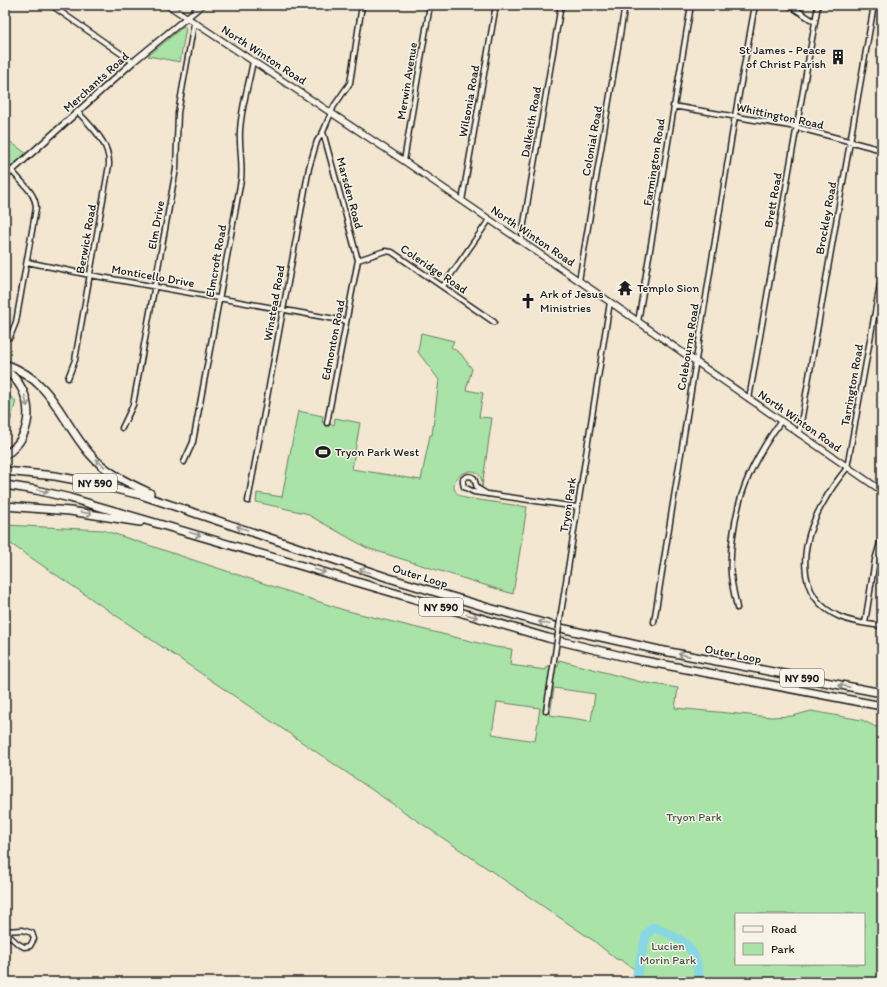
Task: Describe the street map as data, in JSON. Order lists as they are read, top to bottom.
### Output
{
  "streets": {
    "highway": ["NY 590", "Outer Loop"],
    "main road": ["North Winton Road"],
    "street": [
      "Merwin Avenue",
      "Merchants Road",
      "Wilsonia Road",
      "Whittington Road",
      "Dalkeith Road",
      "Colonial Road",
      "Farmington Road",
      "Marsden Road",
      "Brett Road",
      "Brockley Road",
      "Elm Drive",
      "Berwick Road",
      "Elmcroft Road",
      "Coleridge Road",
      "Monticello Drive",
      "Winstead Road",
      "Edmonton Road",
      "Colebourne Road",
      "Tarrington Road",
      "Tryon Park"
    ]
  },
  "crossings": [
    ["North Winton Road", "Merwin Avenue"],
    ["North Winton Road", "Merchants Road"],
    ["North Winton Road", "Wilsonia Road"],
    ["North Winton Road", "Dalkeith Road"],
    ["North Winton Road", "Colonial Road"],
    ["North Winton Road", "Farmington Road"],
    ["North Winton Road", "Brett Road"],
    ["North Winton Road", "Brockley Road"],
    ["North Winton Road", "Elm Drive"],
    ["North Winton Road", "Elmcroft Road"],
    ["North Winton Road", "Winstead Road"],
    ["North Winton Road", "Colebourne Road"],
    ["North Winton Road", "Tarrington Road"],
    ["North Winton Road", "Tryon Park"],
    ["Merchants Road", "Berwick Road"],
    ["Whittington Road", "Farmington Road"],
    ["Whittington Road", "Brett Road"],
    ["Whittington Road", "Brockley Road"],
    ["Whittington Road", "Colebourne Road"],
    ["Marsden Road", "Coleridge Road"],
    ["Marsden Road", "Winstead Road"],
    ["Marsden Road", "Edmonton Road"],
    ["Elm Drive", "Monticello Drive"],
    ["Berwick Road", "Monticello Drive"],
    ["Elmcroft Road", "Monticello Drive"],
    ["Coleridge Road", "Edmonton Road"],
    ["Monticello Drive", "Winstead Road"],
    ["Monticello Drive", "Edmonton Road"]
  ],
  "parks": ["Tryon Park", "Lucien Morin Park"],
  "places": {
    "building": ["St James - Peace of Christ Parish"],
    "temple": ["Templo Sion"],
    "church": ["Ark of Jesus Ministries"],
    "sports": ["Tryon Park West"]
  },
  "legend": ["Road", "Park"]
}
